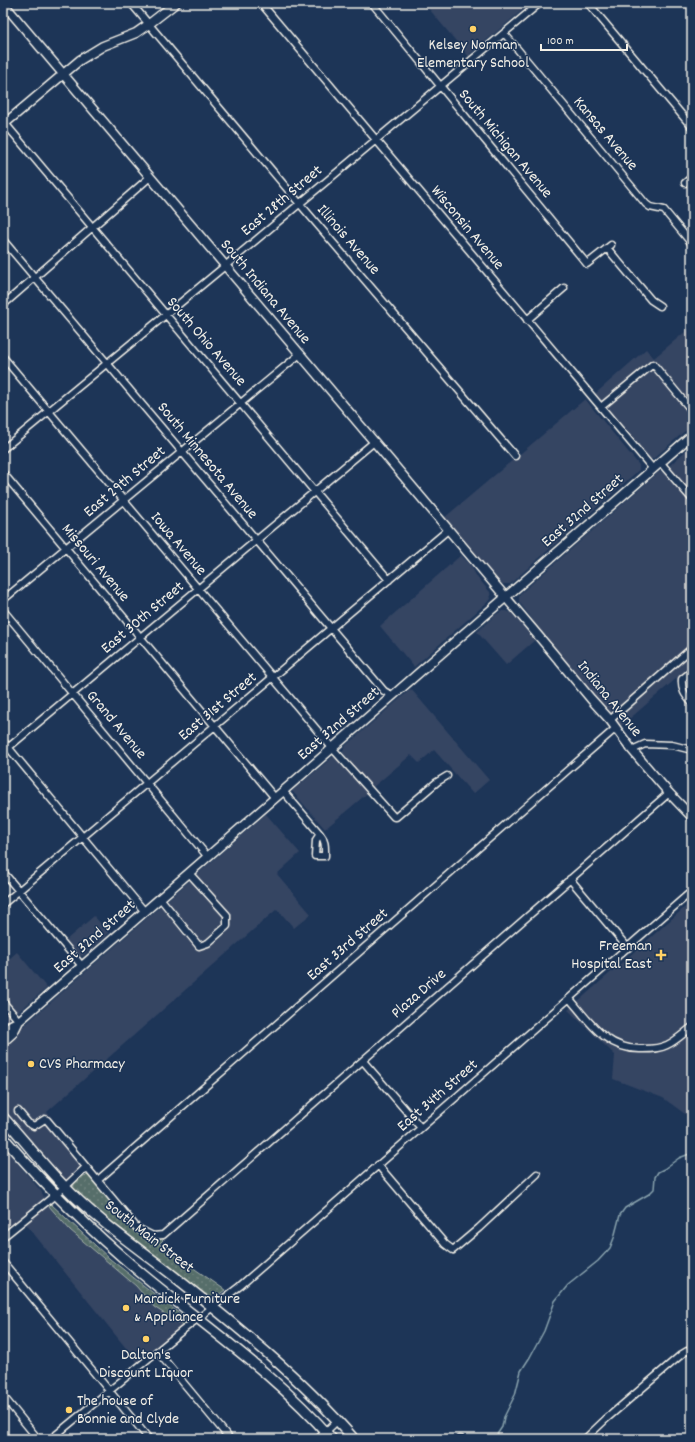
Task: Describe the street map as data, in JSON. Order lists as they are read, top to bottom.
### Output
{
  "streets": {
    "main road": ["South Main Street"],
    "street": [
      "Kansas Avenue",
      "South Michigan Avenue",
      "East 28th Street",
      "Wisconsin Avenue",
      "Illinois Avenue",
      "South Indiana Avenue",
      "South Ohio Avenue",
      "South Minnesota Avenue",
      "East 29th Street",
      "East 32nd Street",
      "Iowa Avenue",
      "Missouri Avenue",
      "East 30th Street",
      "Indiana Avenue",
      "East 31st Street",
      "Grand Avenue",
      "East 33rd Street",
      "Plaza Drive",
      "East 34th Street"
    ]
  },
  "crossings": [
    ["Kansas Avenue", "East 28th Street"],
    ["South Michigan Avenue", "East 28th Street"],
    ["East 28th Street", "Wisconsin Avenue"],
    ["East 28th Street", "Illinois Avenue"],
    ["East 28th Street", "South Indiana Avenue"],
    ["East 28th Street", "South Ohio Avenue"],
    ["East 28th Street", "South Minnesota Avenue"],
    ["East 28th Street", "Iowa Avenue"],
    ["Wisconsin Avenue", "East 32nd Street"],
    ["South Indiana Avenue", "East 29th Street"],
    ["South Indiana Avenue", "East 32nd Street"],
    ["South Indiana Avenue", "East 30th Street"],
    ["South Indiana Avenue", "Indiana Avenue"],
    ["South Indiana Avenue", "East 31st Street"],
    ["South Ohio Avenue", "East 29th Street"],
    ["South Ohio Avenue", "East 30th Street"],
    ["South Ohio Avenue", "East 31st Street"],
    ["South Minnesota Avenue", "East 29th Street"],
    ["South Minnesota Avenue", "East 32nd Street"],
    ["South Minnesota Avenue", "East 30th Street"],
    ["South Minnesota Avenue", "East 31st Street"],
    ["East 29th Street", "Iowa Avenue"],
    ["East 29th Street", "Missouri Avenue"],
    ["East 32nd Street", "Iowa Avenue"],
    ["East 32nd Street", "Missouri Avenue"],
    ["East 32nd Street", "Indiana Avenue"],
    ["East 32nd Street", "Grand Avenue"],
    ["Iowa Avenue", "East 30th Street"],
    ["Iowa Avenue", "East 31st Street"],
    ["Missouri Avenue", "East 30th Street"],
    ["Missouri Avenue", "East 31st Street"],
    ["East 30th Street", "Grand Avenue"],
    ["Indiana Avenue", "East 33rd Street"],
    ["Indiana Avenue", "Plaza Drive"],
    ["East 31st Street", "Grand Avenue"],
    ["East 33rd Street", "Plaza Drive"],
    ["East 34th Street", "South Main Street"]
  ],
  "places": {
    "other": [
      "Kelsey Norman Elementary School",
      "CVS Pharmacy",
      "Mardick Furniture & Appliance",
      "Dalton's Discount LIquor",
      "The house of Bonnie and Clyde"
    ],
    "health": ["Freeman Hospital East"]
  },
  "scale_bar": "100 m"
}
